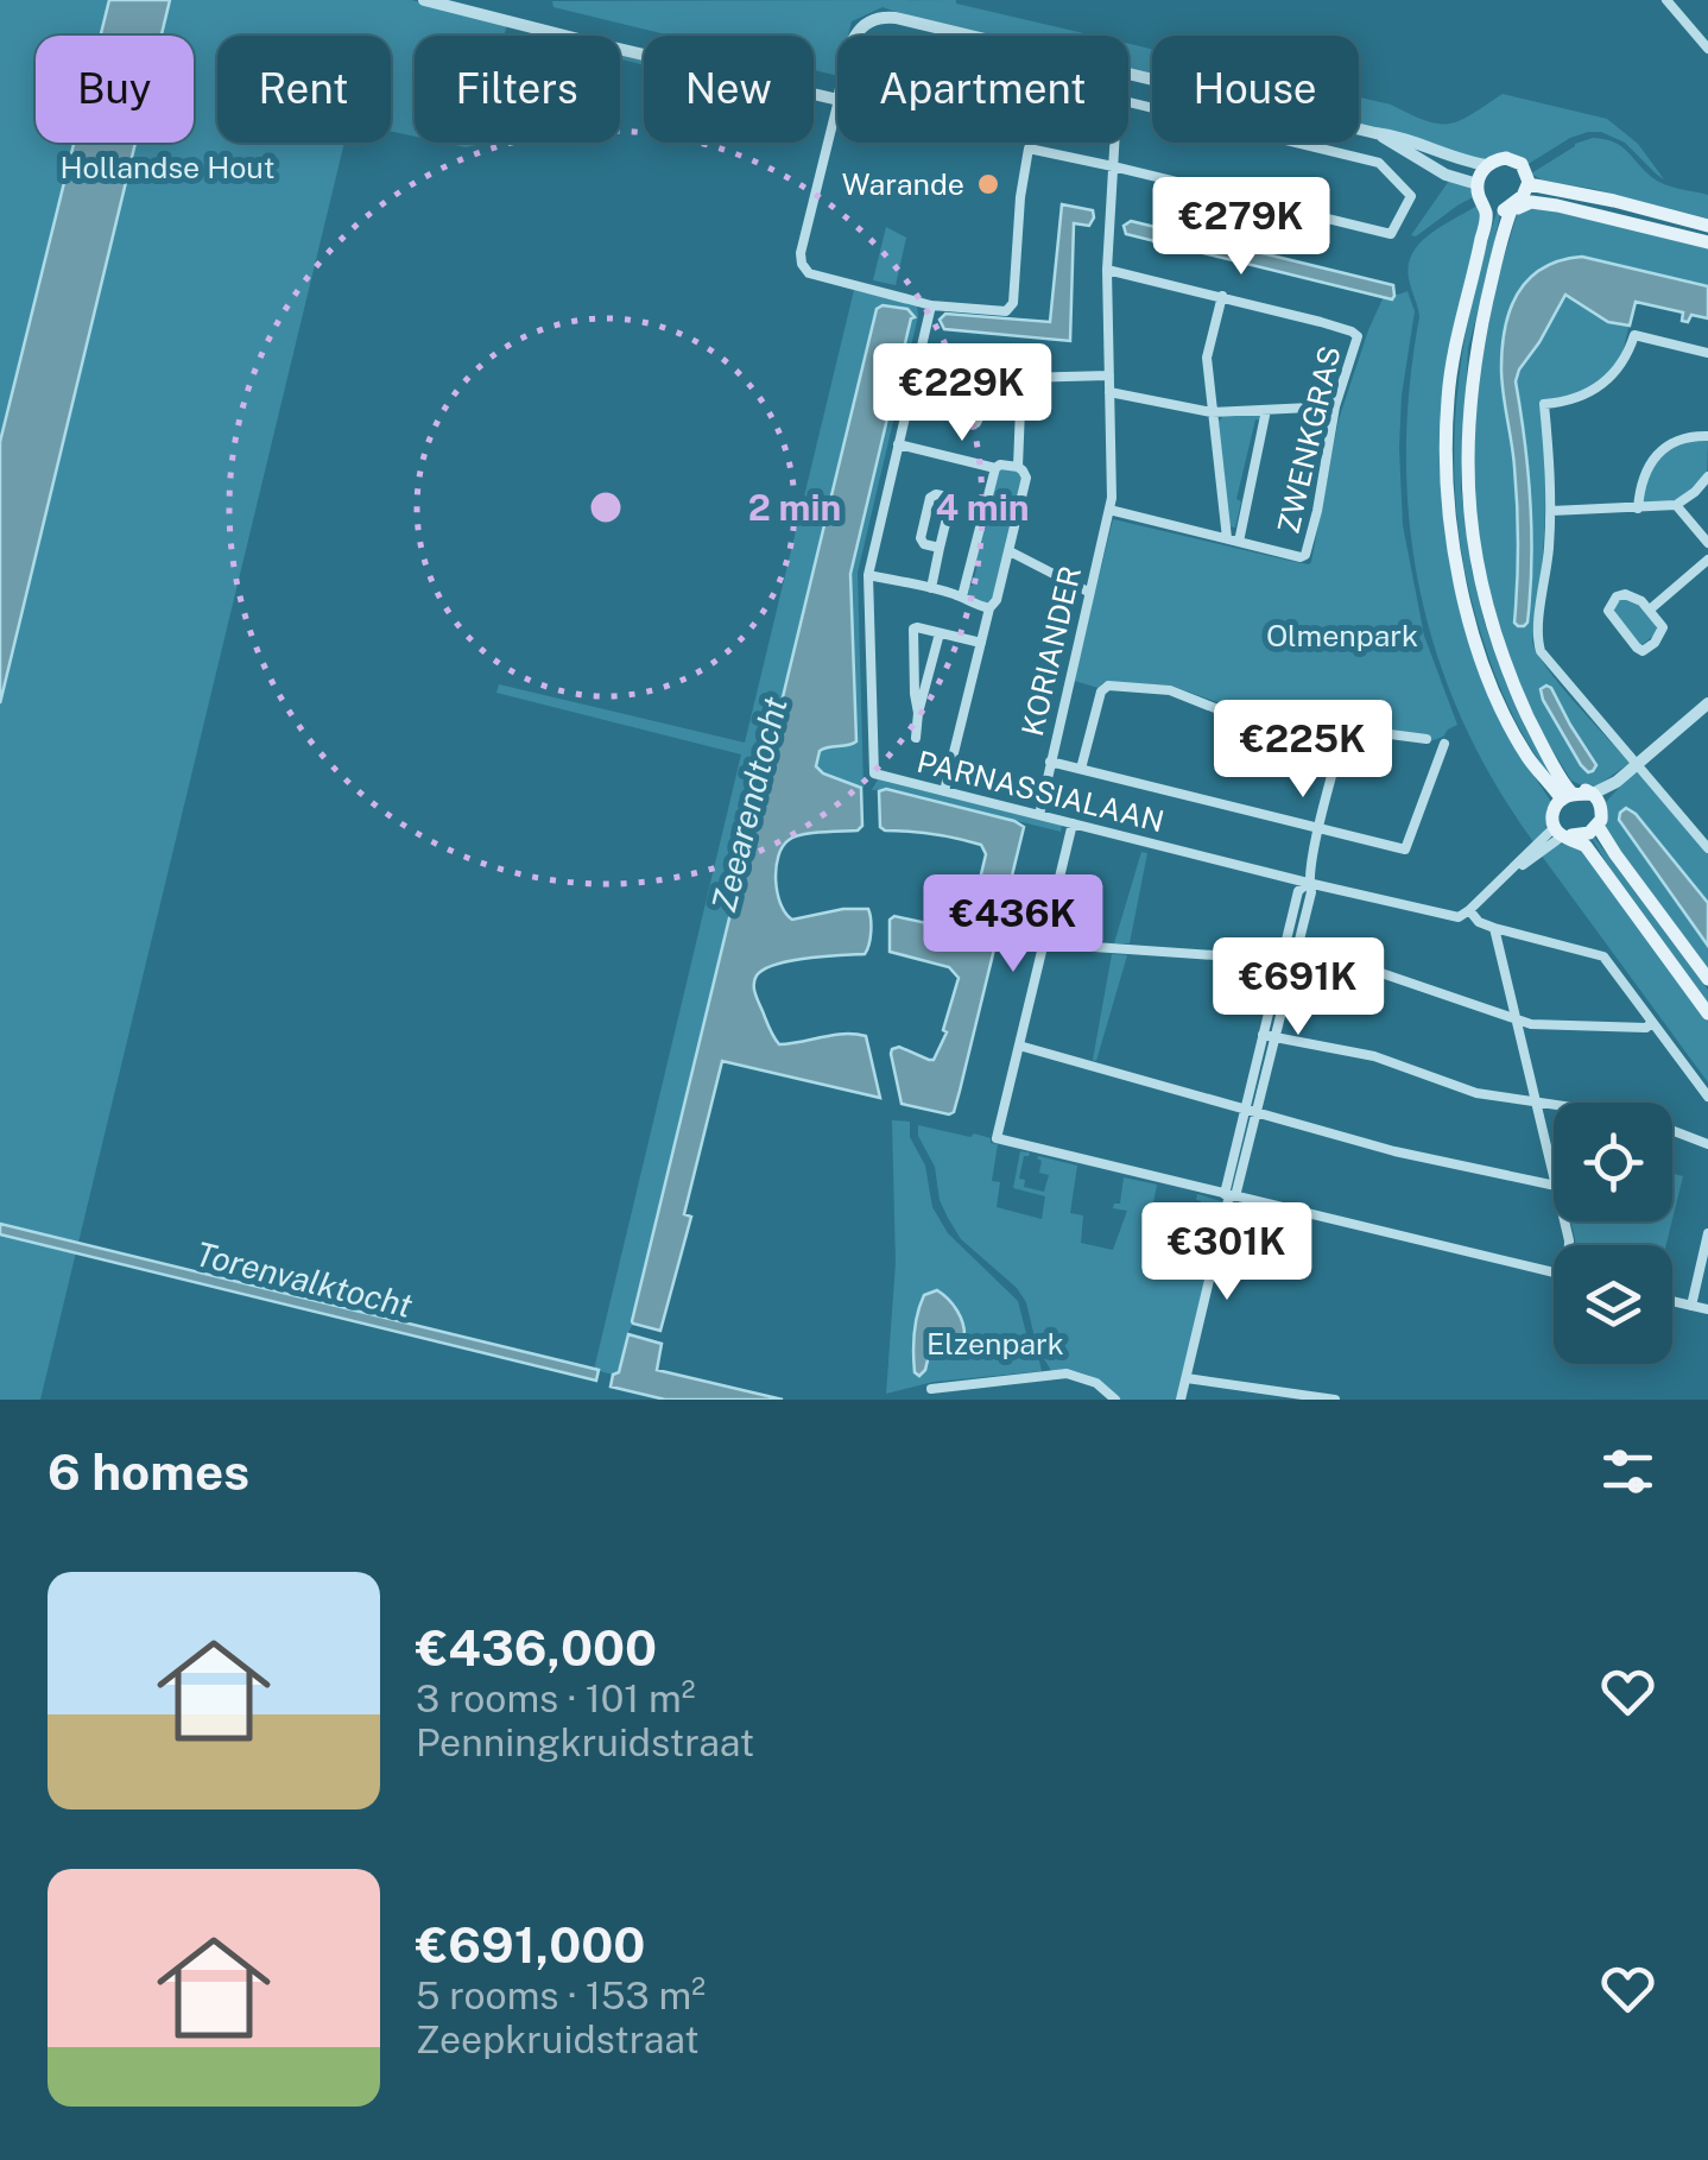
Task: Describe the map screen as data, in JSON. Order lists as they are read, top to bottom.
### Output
{
  "streets": {
    "street": ["ZWENKGRAS", "KORIANDER", "PARNASSIALAAN"]
  },
  "crossings": [
    ["KORIANDER", "PARNASSIALAAN"]
  ],
  "water": ["Zeearendtocht", "Torenvalktocht"],
  "parks": ["Hollandse Hout", "Olmenpark", "Elzenpark"],
  "places": ["Warande"],
  "page": {
    "chip": [
      "Buy",
      "Rent",
      "Filters",
      "New",
      "Apartment",
      "House"
    ],
    "price": [
      "€279K",
      "€229K",
      "€225K",
      "€436K",
      "€691K",
      "€301K"
    ],
    "heading": "6 homes",
    "list": [
      {
        "name": "€436,000",
        "note": "3 rooms · 101 m² · Penningkruidstraat"
      },
      {
        "name": "€691,000",
        "note": "5 rooms · 153 m² · Zeepkruidstraat"
      }
    ]
  },
  "rings": ["2 min", "4 min"]
}
